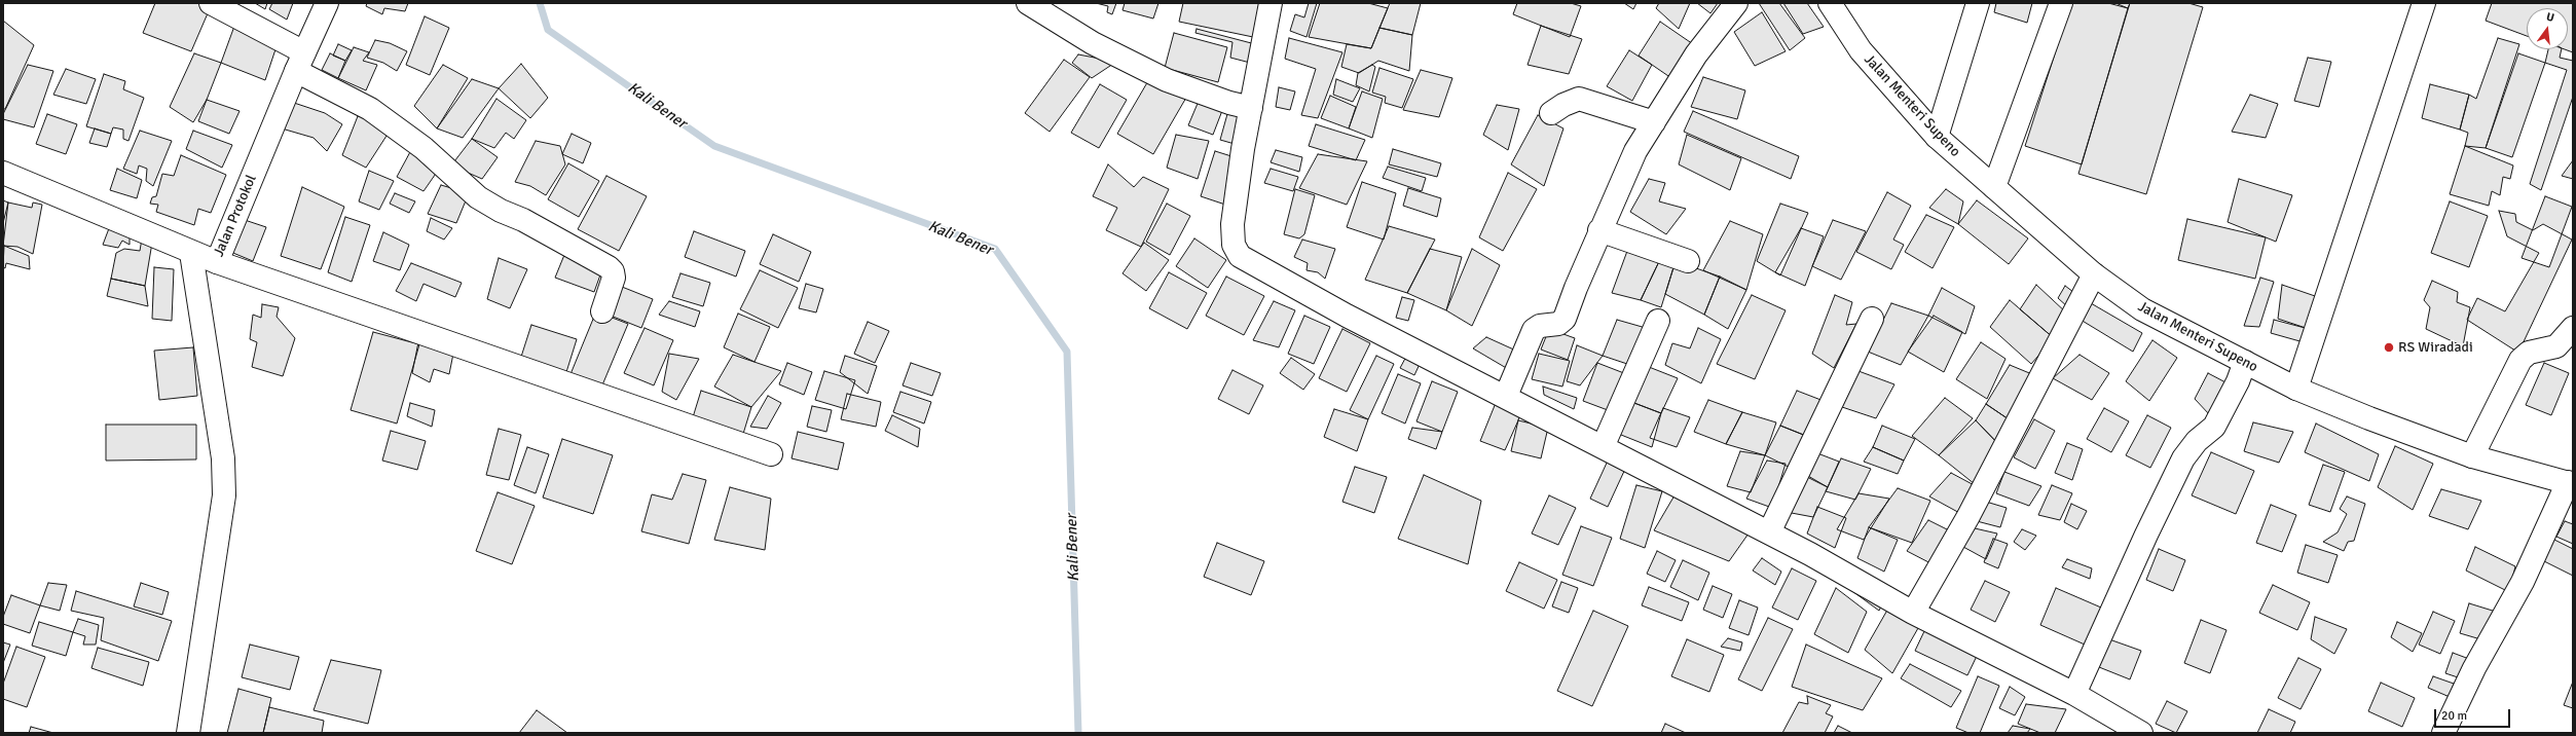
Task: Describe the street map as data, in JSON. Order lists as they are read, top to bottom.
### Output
{
  "streets": {
    "street": ["Jalan Menteri Supeno", "Jalan Protokol"]
  },
  "water": ["Kali Bener"],
  "places": ["RS Wiradadi"],
  "scale_bar": "20 m",
  "north": "top"
}
